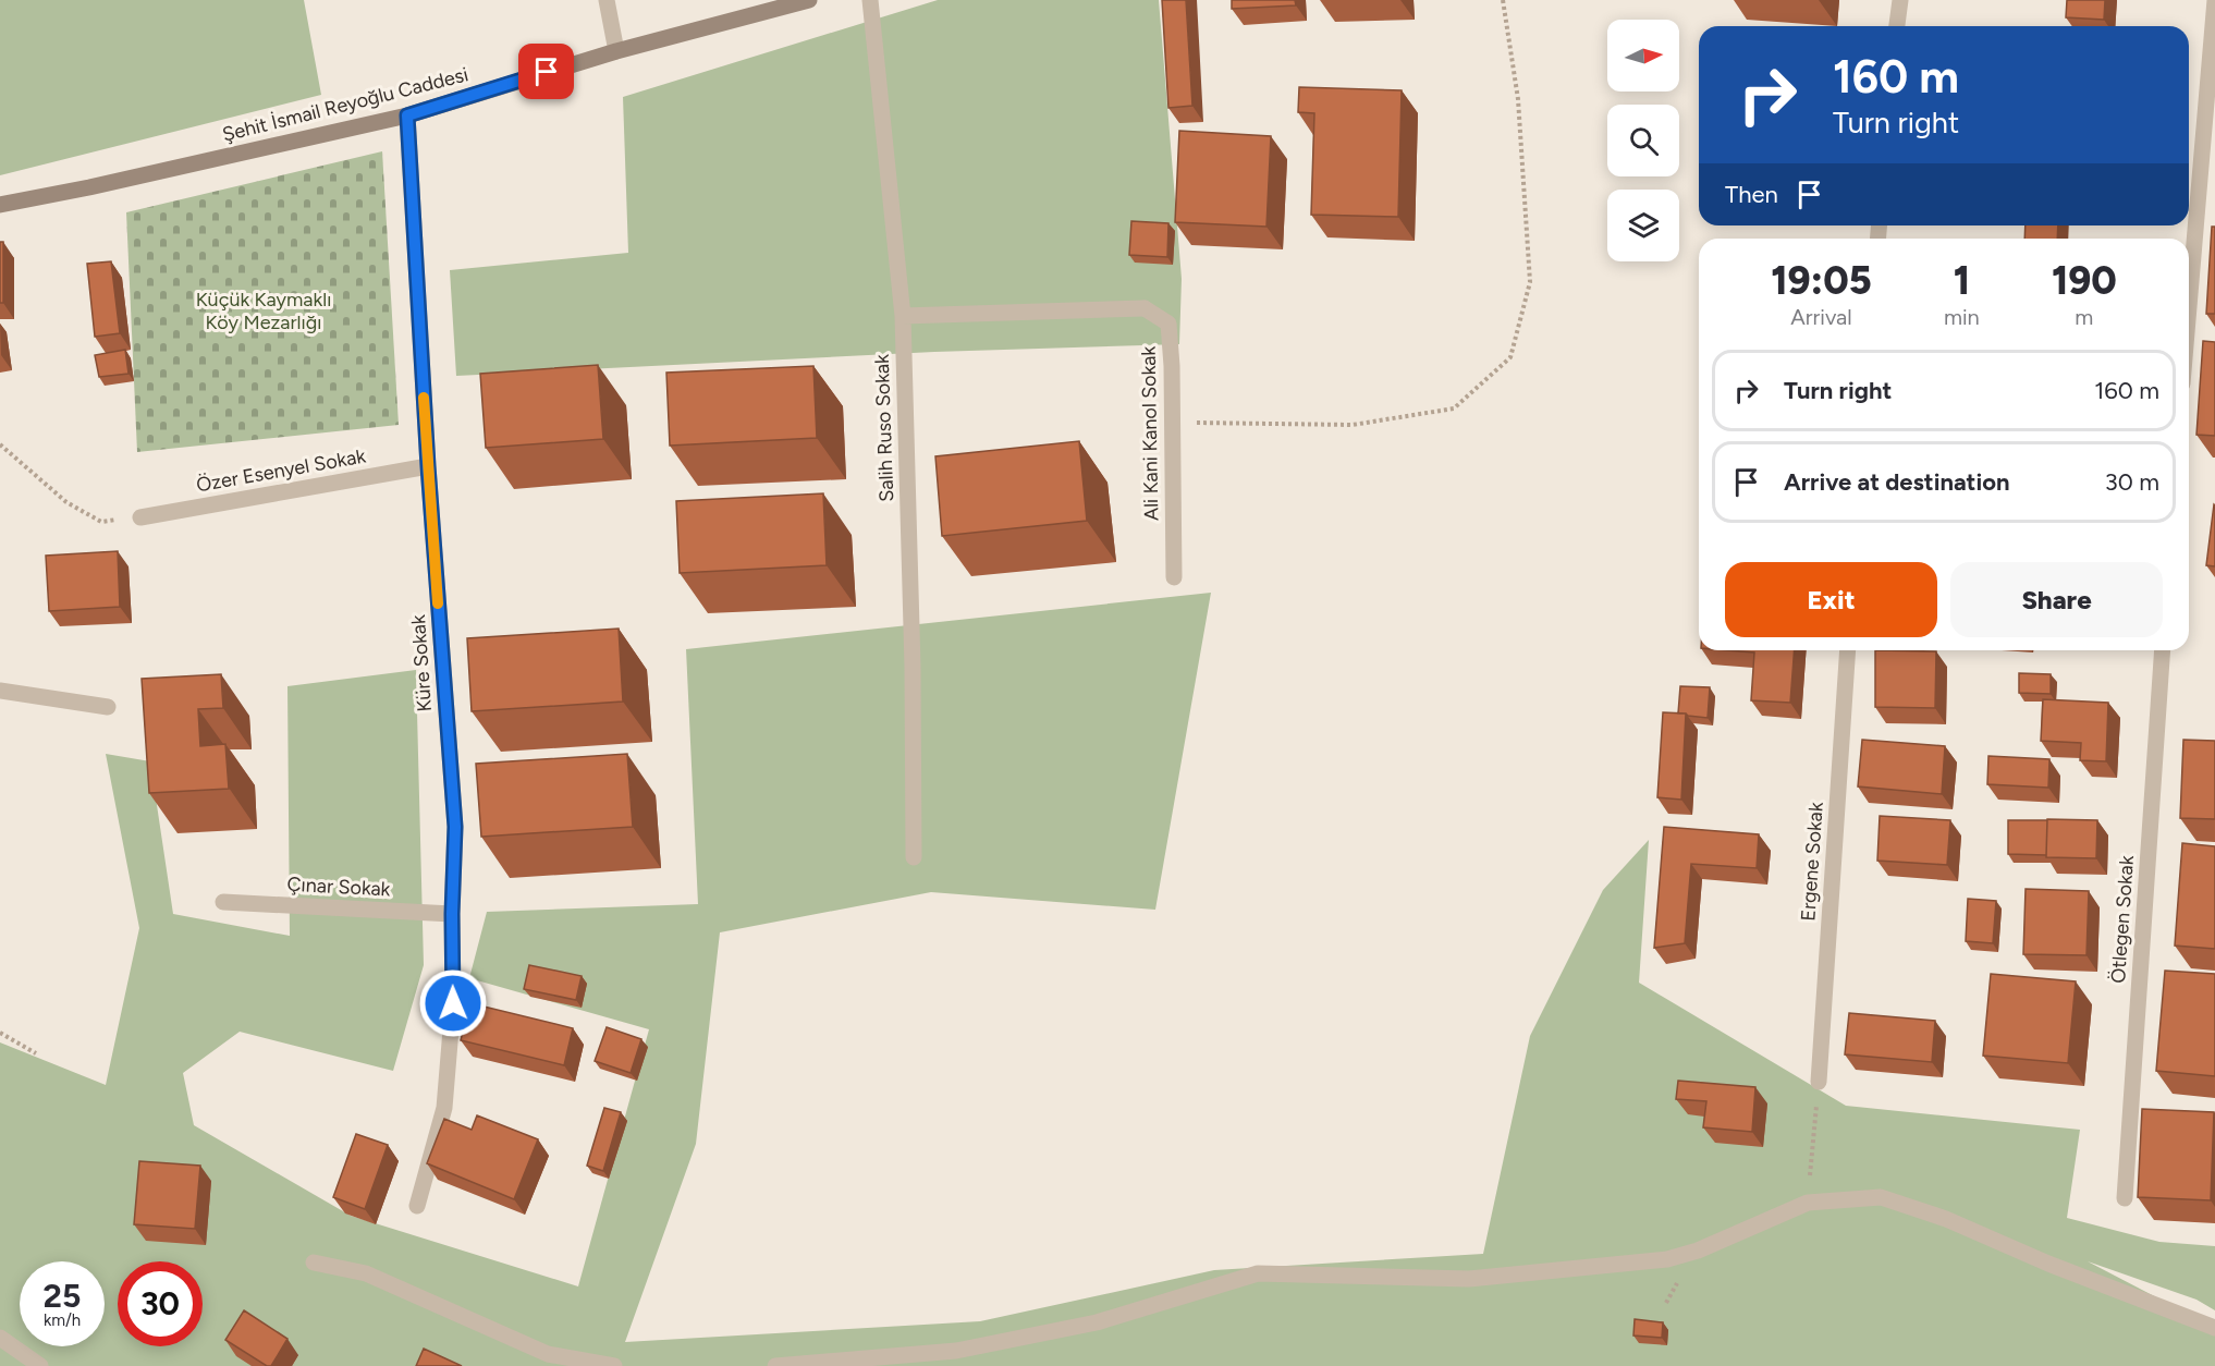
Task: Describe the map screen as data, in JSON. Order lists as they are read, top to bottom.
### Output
{
  "streets": {
    "street": [
      "Şehit İsmail Reyoğlu Caddesi",
      "Salih Ruso Sokak",
      "Ali Kani Kanol Sokak",
      "Özer Esenyel Sokak",
      "Küre Sokak",
      "Ergene Sokak",
      "Çınar Sokak",
      "Ötlegen Sokak"
    ]
  },
  "crossings": [
    ["Şehit İsmail Reyoğlu Caddesi", "Küre Sokak"],
    ["Salih Ruso Sokak", "Ali Kani Kanol Sokak"],
    ["Özer Esenyel Sokak", "Küre Sokak"],
    ["Küre Sokak", "Çınar Sokak"]
  ],
  "parks": ["Küçük Kaymaklı Köy Mezarlığı"],
  "north": "right",
  "page": {
    "turn": ["160 m", "Turn right"],
    "then": "Then",
    "eta": [
      "19:05",
      "Arrival",
      "1",
      "min",
      "190",
      "m"
    ],
    "list": [
      {
        "name": "Turn right",
        "value": "160 m"
      },
      {
        "name": "Arrive at destination",
        "value": "30 m"
      }
    ],
    "buttons": ["Exit", "Share"],
    "speed": "25 km/h",
    "limit": "30"
  }
}
